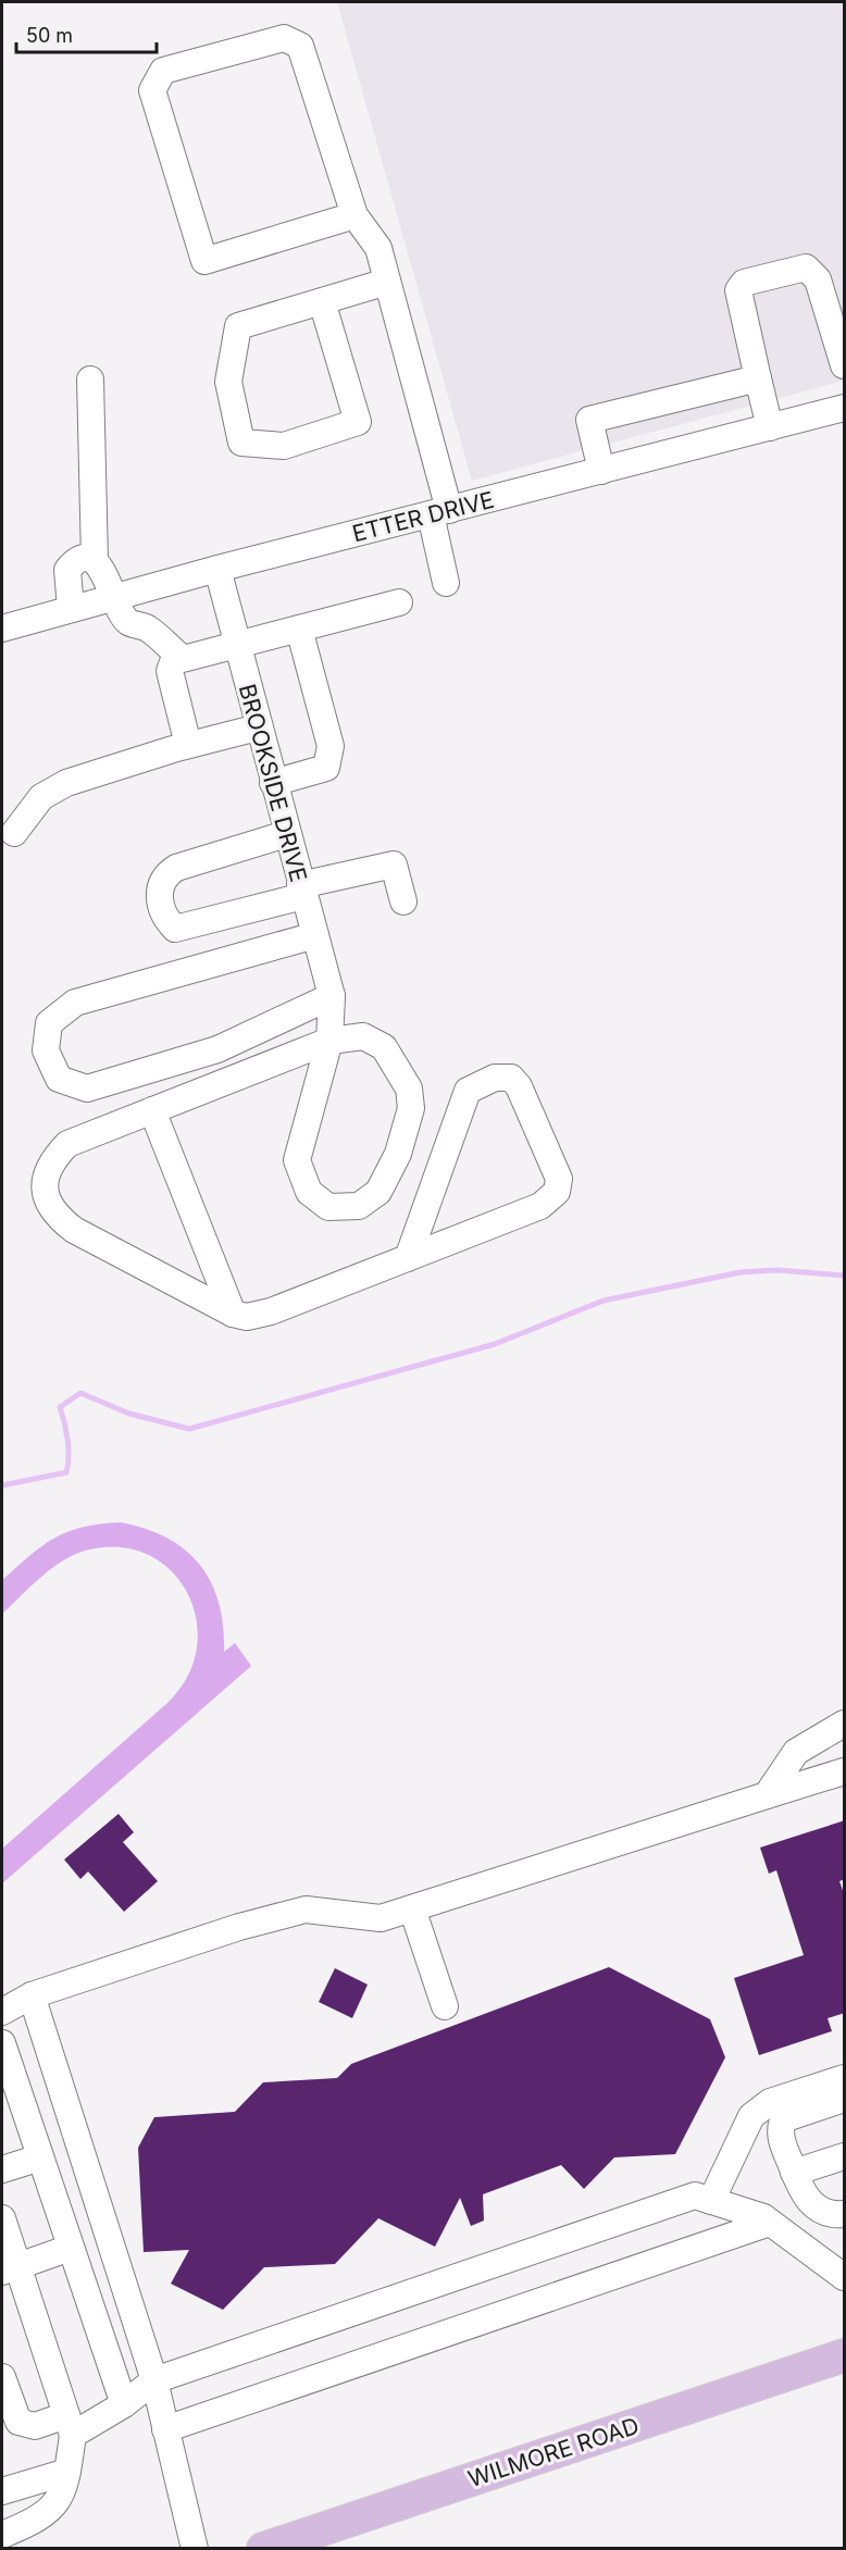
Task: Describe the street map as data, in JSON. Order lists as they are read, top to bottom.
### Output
{
  "streets": {
    "main road": ["WILMORE ROAD"],
    "street": ["ETTER DRIVE", "BROOKSIDE DRIVE"]
  },
  "crossings": [
    ["ETTER DRIVE", "BROOKSIDE DRIVE"]
  ],
  "scale_bar": "50 m"
}
